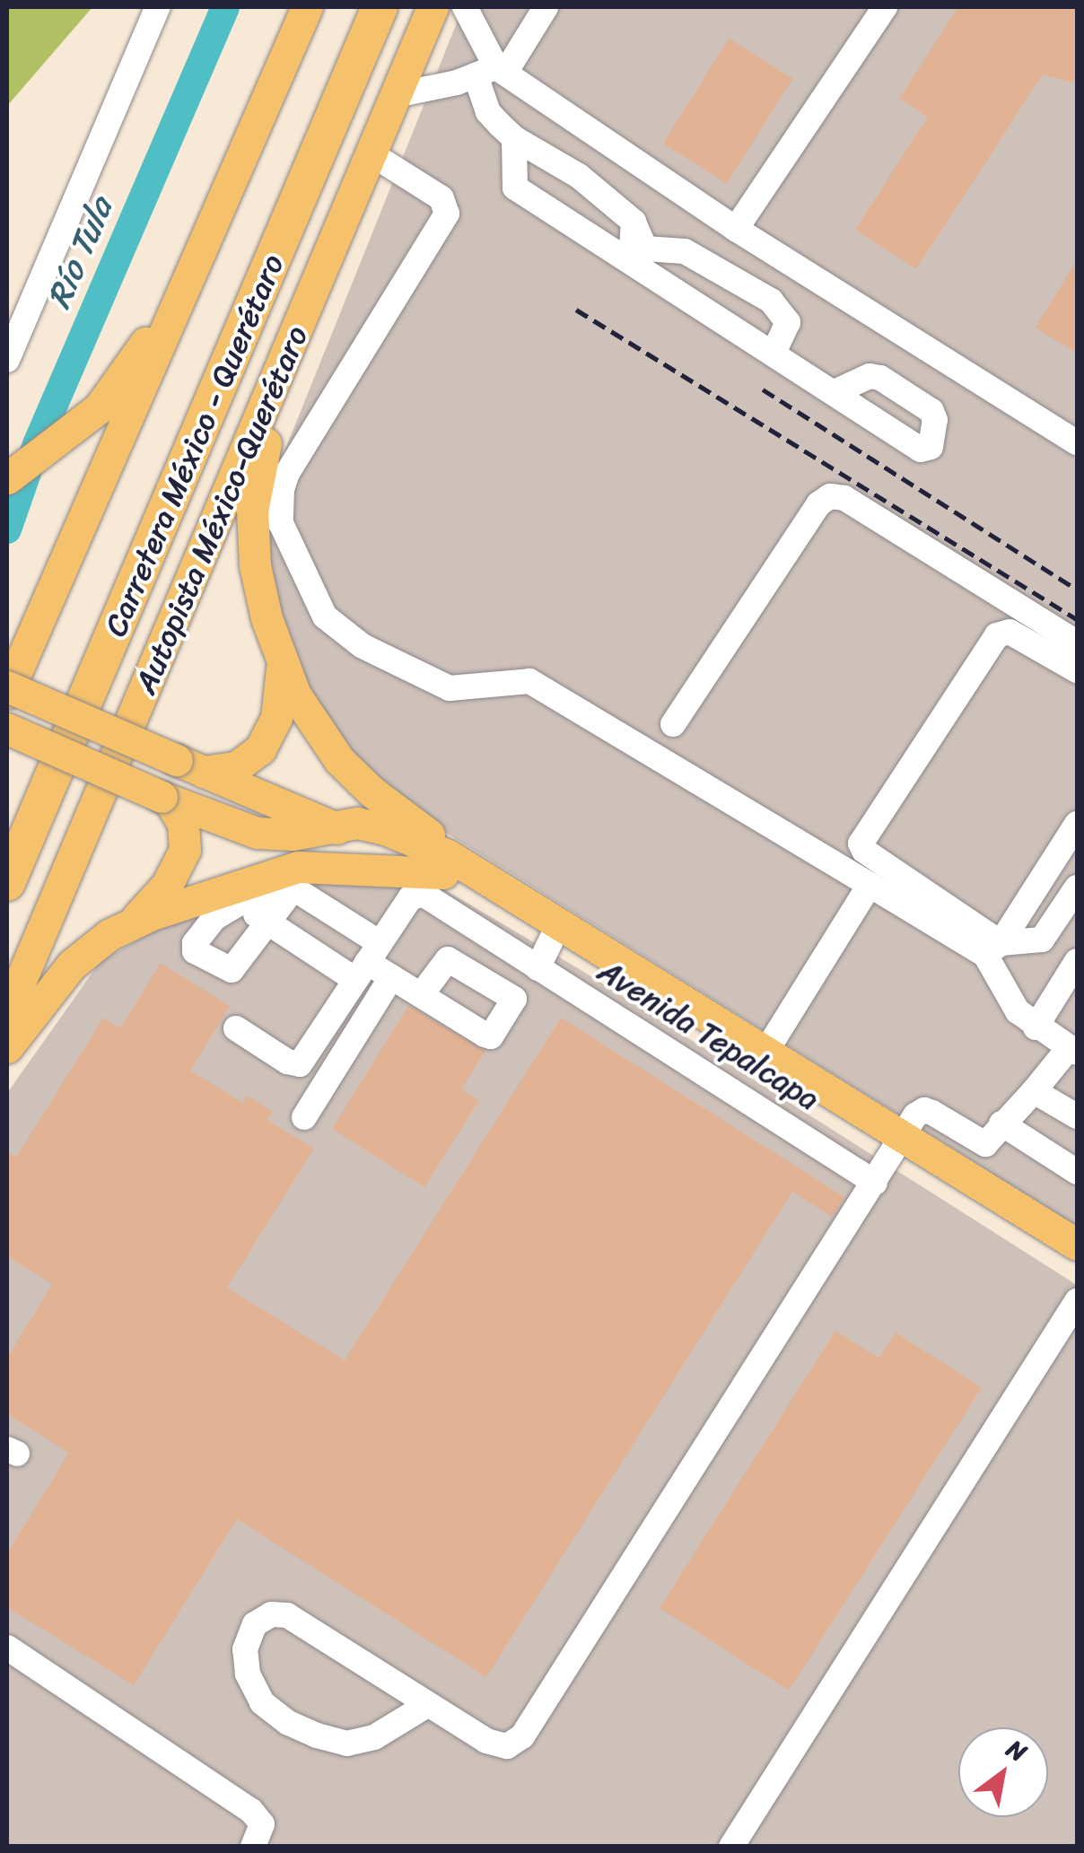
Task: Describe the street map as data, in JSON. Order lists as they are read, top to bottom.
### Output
{
  "streets": {
    "highway": ["Carretera México - Querétaro"],
    "main road": ["Autopista México-Querétaro", "Avenida Tepalcapa"]
  },
  "water": ["Río Tula"],
  "north": "top right"
}
